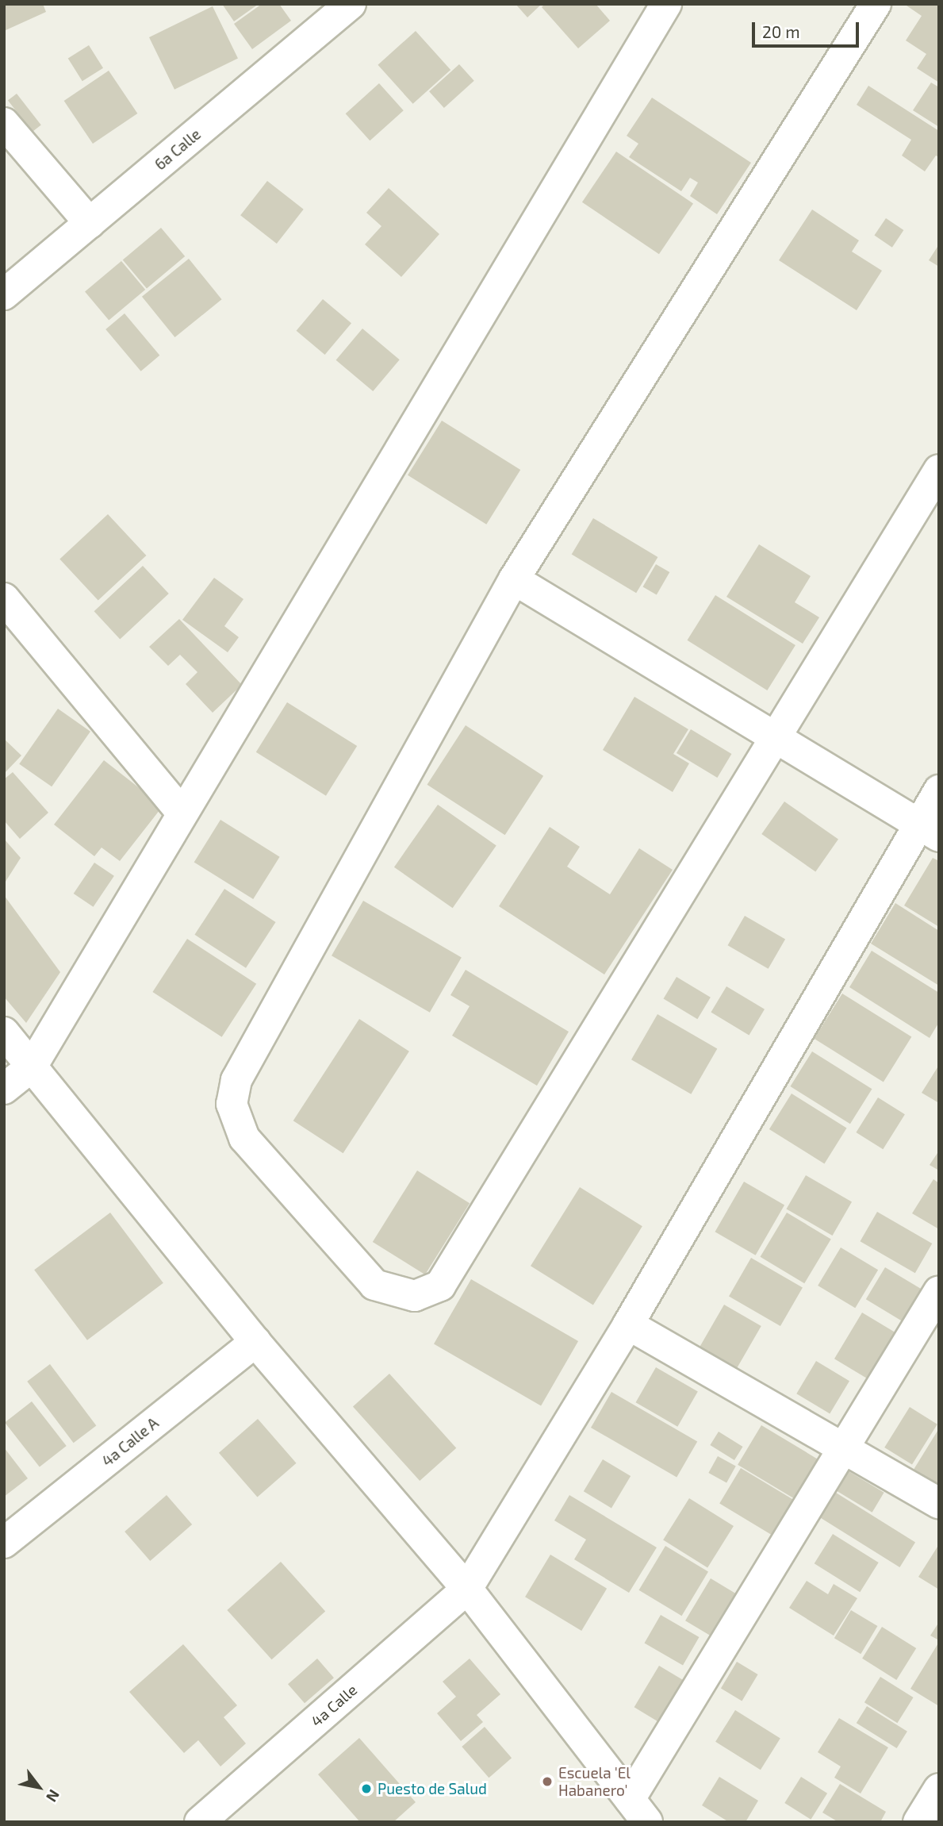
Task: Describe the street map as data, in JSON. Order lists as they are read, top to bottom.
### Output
{
  "streets": {
    "street": ["6a Calle", "4a Calle A", "4a Calle"]
  },
  "places": ["Escuela 'El Habanero'", "Puesto de Salud"],
  "scale_bar": "20 m",
  "north": "bottom right"
}
